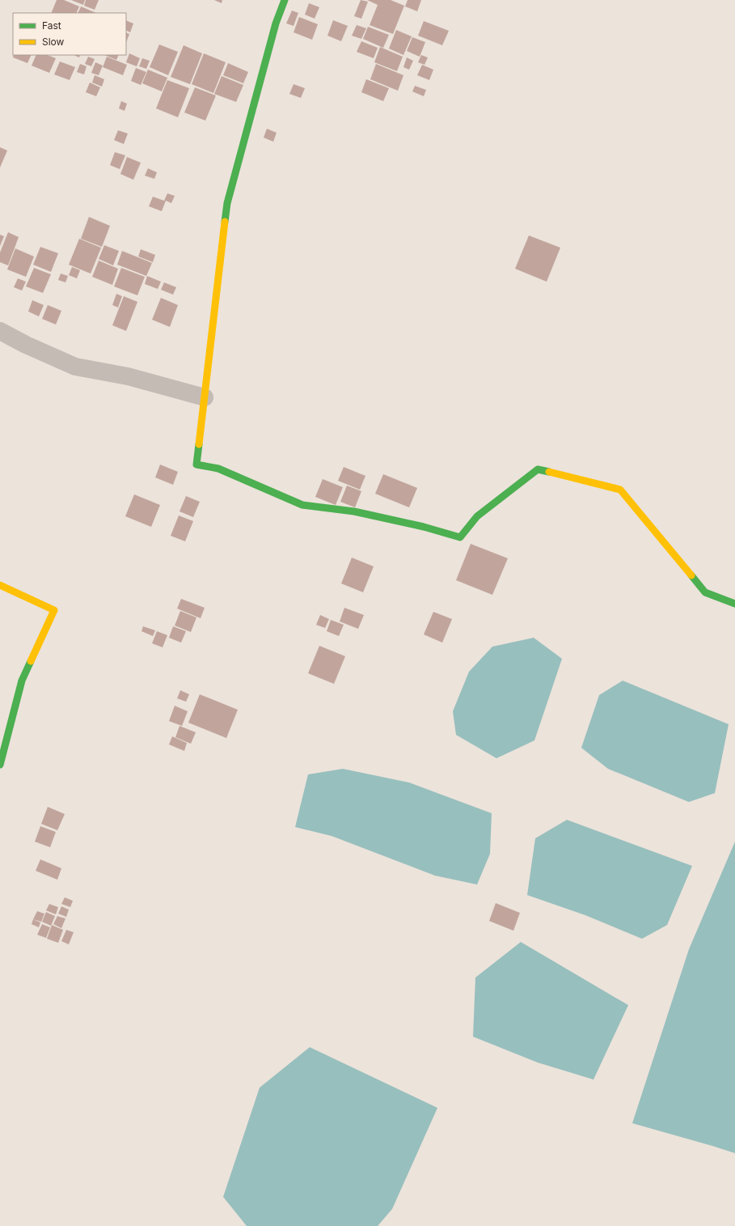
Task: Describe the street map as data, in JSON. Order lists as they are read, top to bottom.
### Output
{
  "legend": ["Fast", "Slow"]
}
